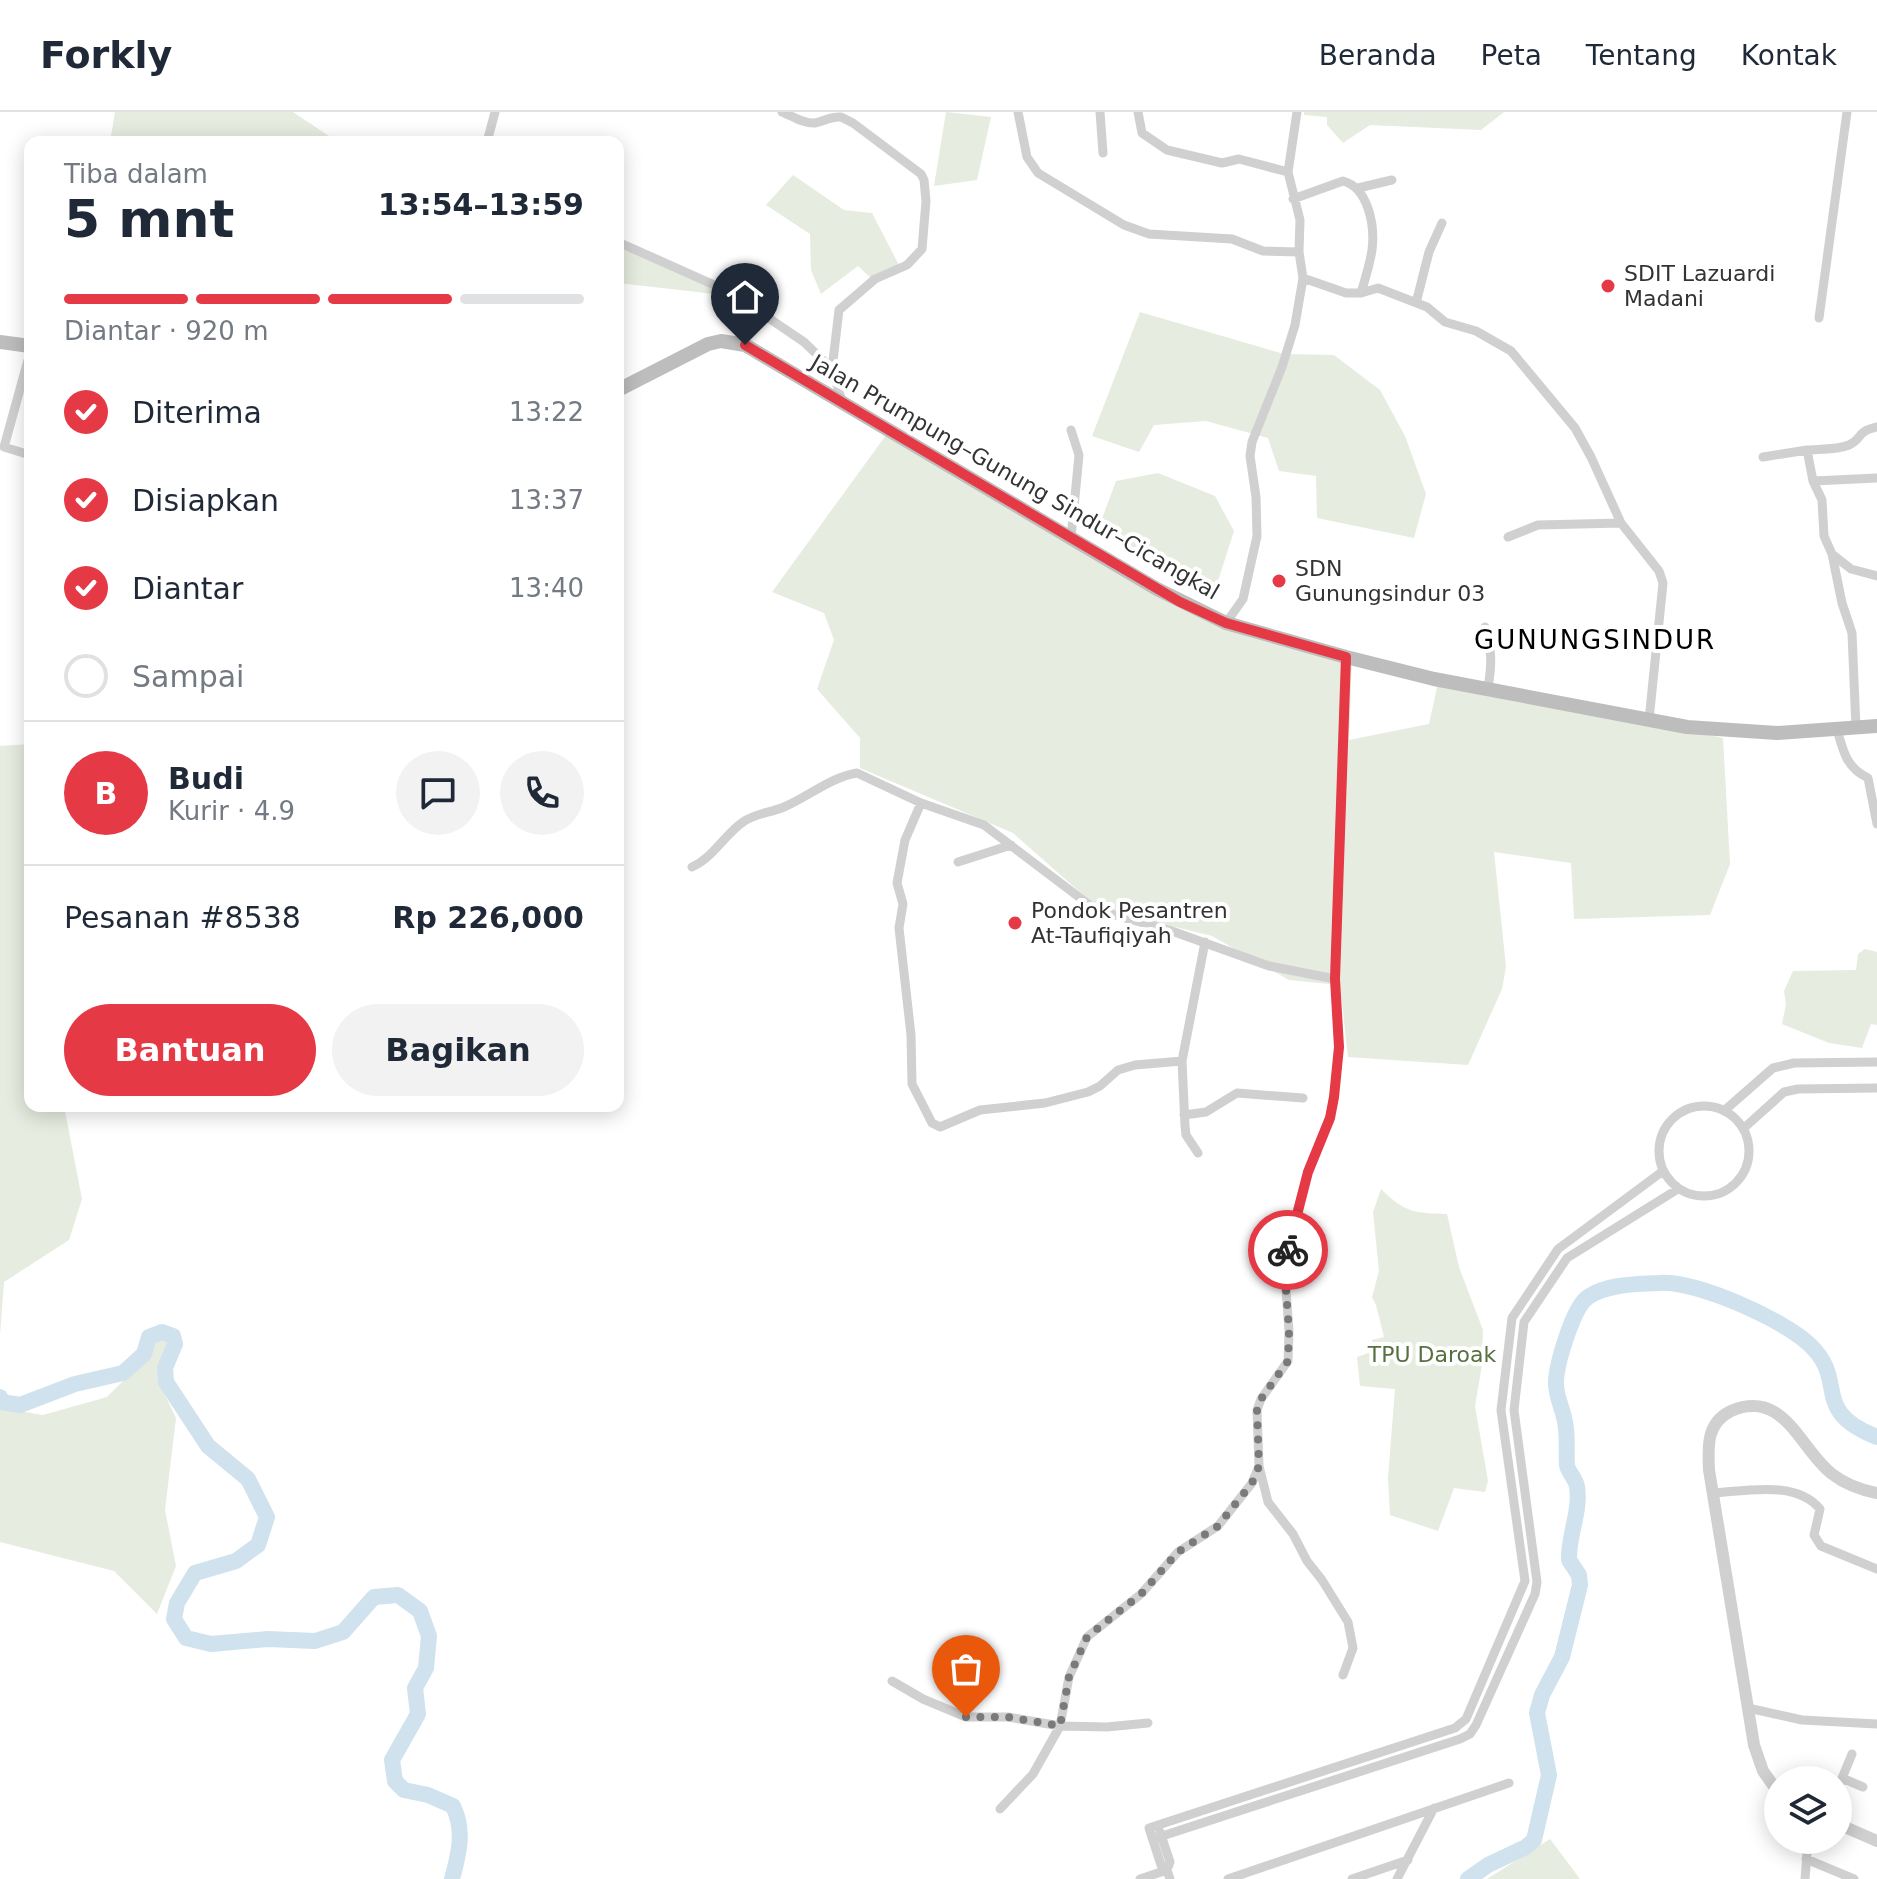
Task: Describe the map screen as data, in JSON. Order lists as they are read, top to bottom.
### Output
{
  "streets": {
    "main road": ["Jalan Prumpung–Gunung Sindur–Cicangkal"]
  },
  "districts": ["GUNUNGSINDUR"],
  "parks": ["TPU Daroak"],
  "places": ["SDIT Lazuardi Madani", "SDN Gunungsindur 03", "Pondok Pesantren At-Taufiqiyah"],
  "page": {
    "header": "Forkly",
    "nav": [
      "Beranda",
      "Peta",
      "Tentang",
      "Kontak"
    ],
    "heading": ["5 mnt", "Tiba dalam", "13:54–13:59"],
    "panel": [
      "Budi",
      "Kurir · 4.9",
      "Pesanan #8538",
      "Rp 226,000"
    ],
    "bar": "Diantar · 920 m",
    "list": [
      ["Diterima", "13:22"],
      ["Disiapkan", "13:37"],
      ["Diantar", "13:40"],
      "Sampai"
    ],
    "round": "B",
    "buttons": ["Bantuan", "Bagikan"]
  }
}
